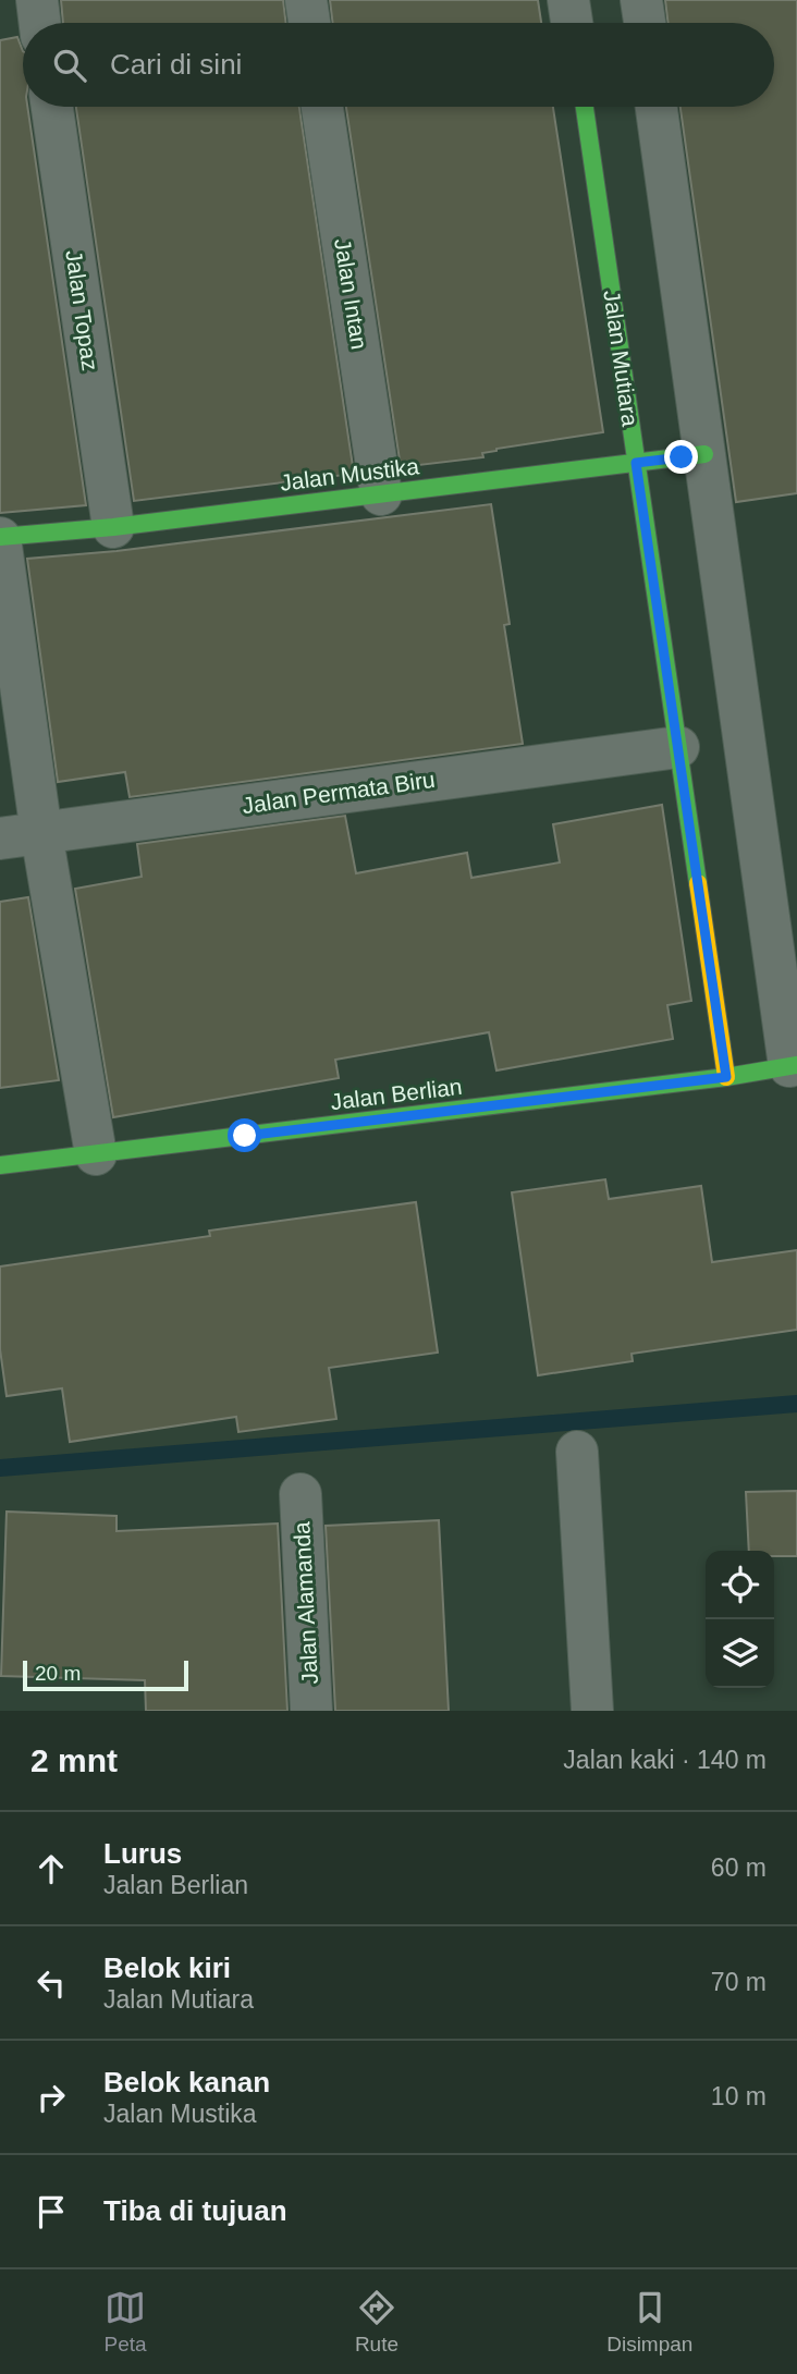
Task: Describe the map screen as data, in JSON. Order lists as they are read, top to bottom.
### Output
{
  "streets": {
    "street": [
      "Jalan Intan",
      "Jalan Topaz",
      "Jalan Mutiara",
      "Jalan Mustika",
      "Jalan Permata Biru",
      "Jalan Berlian",
      "Jalan Alamanda"
    ]
  },
  "crossings": [
    ["Jalan Intan", "Jalan Mustika"],
    ["Jalan Topaz", "Jalan Mustika"],
    ["Jalan Mutiara", "Jalan Mustika"],
    ["Jalan Mutiara", "Jalan Permata Biru"],
    ["Jalan Mutiara", "Jalan Berlian"]
  ],
  "scale_bar": "20 m",
  "page": {
    "search": "Cari di sini",
    "scale": "20 m",
    "heading": ["2 mnt", "Jalan kaki · 140 m"],
    "list": [
      ["Lurus", "Jalan Berlian", "60 m"],
      ["Belok kiri", "Jalan Mutiara", "70 m"],
      ["Belok kanan", "Jalan Mustika", "10 m"],
      "Tiba di tujuan"
    ],
    "nav": ["Peta", "Rute", "Disimpan"]
  }
}
